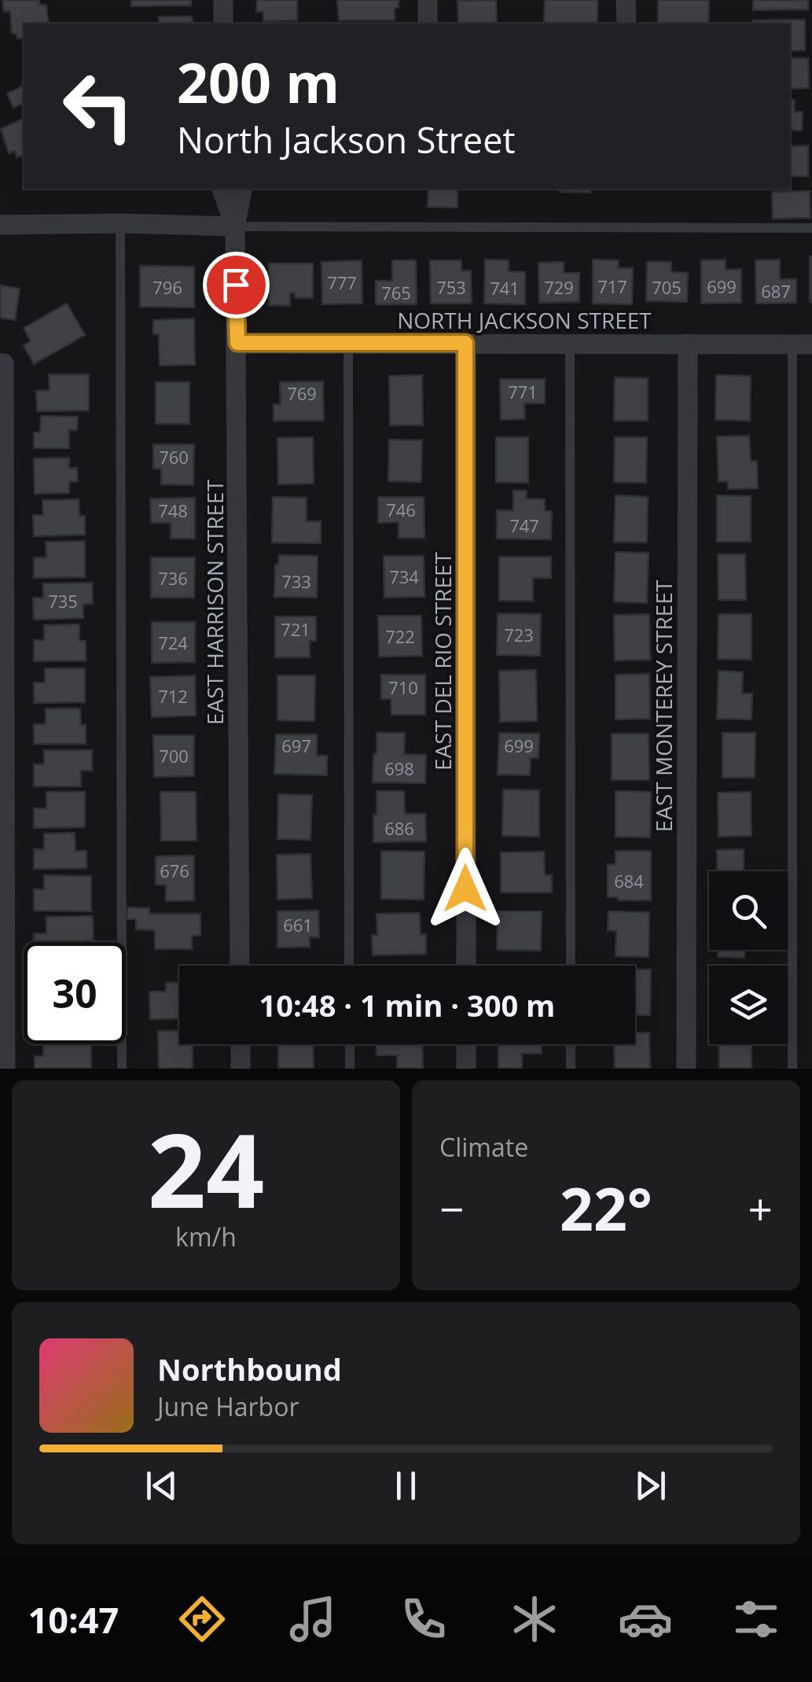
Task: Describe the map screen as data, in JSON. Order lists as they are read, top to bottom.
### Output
{
  "streets": {
    "street": [
      "NORTH JACKSON STREET",
      "EAST HARRISON STREET",
      "EAST DEL RIO STREET",
      "EAST MONTEREY STREET"
    ]
  },
  "crossings": [
    ["NORTH JACKSON STREET", "EAST HARRISON STREET"],
    ["NORTH JACKSON STREET", "EAST DEL RIO STREET"],
    ["NORTH JACKSON STREET", "EAST MONTEREY STREET"]
  ],
  "house_numbers": [
    "777",
    "717",
    "699",
    "796",
    "753",
    "729",
    "705",
    "741",
    "687",
    "765",
    "771",
    "769",
    "760",
    "746",
    "748",
    "747",
    "734",
    "736",
    "733",
    "735",
    "721",
    "723",
    "722",
    "724",
    "710",
    "712",
    "697",
    "699",
    "700",
    "698",
    "686",
    "676",
    "684",
    "661"
  ],
  "page": {
    "turn": ["200 m", "North Jackson Street"],
    "limit": "30",
    "trip": "10:48 · 1 min · 300 m",
    "tile": [
      ["24", "km/h"],
      "Climate"
    ],
    "heat": ["−", "22°", "+"],
    "song": ["Northbound", "June Harbor"],
    "tabs": "10:47"
  }
}
